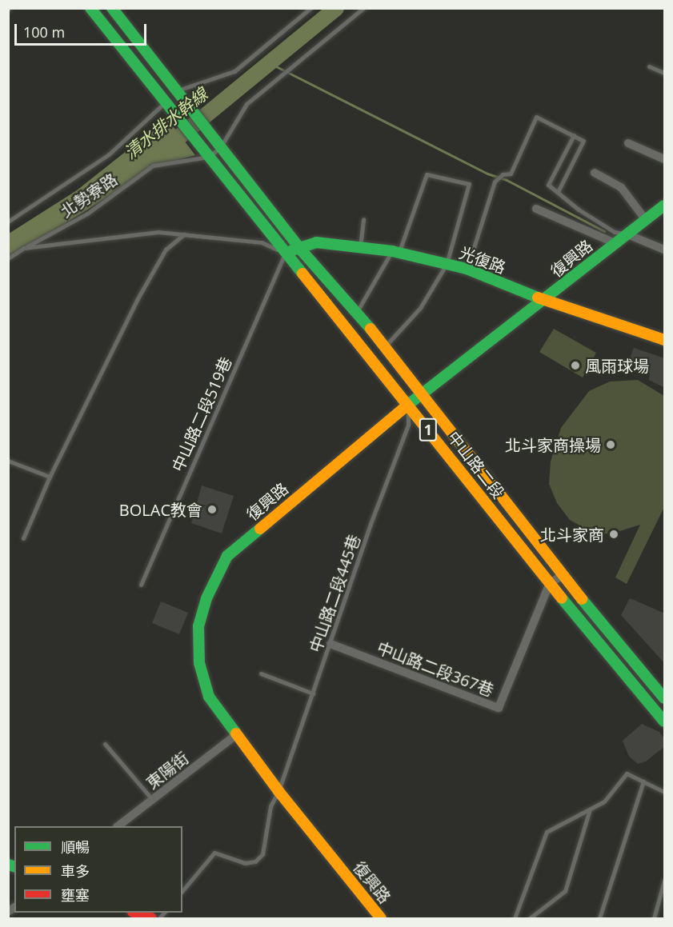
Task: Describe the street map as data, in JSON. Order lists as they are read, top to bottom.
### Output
{
  "streets": {
    "main road": [
      "復興路",
      "光復路",
      "1",
      "中山路二段"
    ],
    "street": ["中山路二段367巷", "東陽街"],
    "lane": ["北勢寮路", "中山路二段519巷", "中山路二段445巷"]
  },
  "crossings": [
    ["北勢寮路", "中山路二段"],
    ["復興路", "光復路"],
    ["復興路", "中山路二段"],
    ["復興路", "中山路二段445巷"],
    ["復興路", "東陽街"],
    ["光復路", "中山路二段519巷"],
    ["光復路", "中山路二段"],
    ["中山路二段519巷", "中山路二段"],
    ["1", "中山路二段"],
    ["中山路二段", "中山路二段445巷"],
    ["中山路二段", "中山路二段367巷"],
    ["中山路二段445巷", "中山路二段367巷"]
  ],
  "water": ["清水排水幹線"],
  "places": [
    "風雨球場",
    "北斗家商操場",
    "BOLAC教會",
    "北斗家商"
  ],
  "legend": ["順暢", "車多", "壅塞"],
  "scale_bar": "100 m"
}
